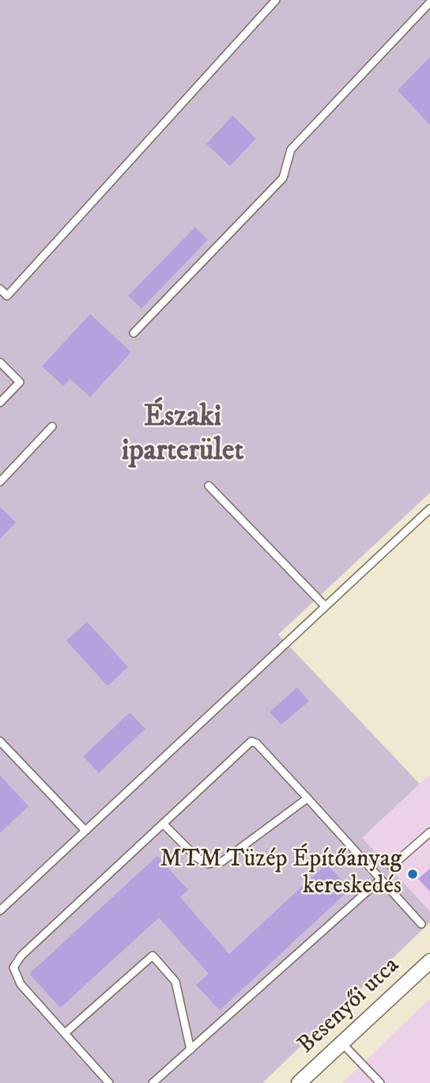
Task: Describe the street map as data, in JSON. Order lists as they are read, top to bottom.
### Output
{
  "streets": {
    "street": ["Besenyői utca"]
  },
  "districts": ["Északi iparterület"],
  "places": ["MTM Tüzép Építőanyag kereskedés"]
}
